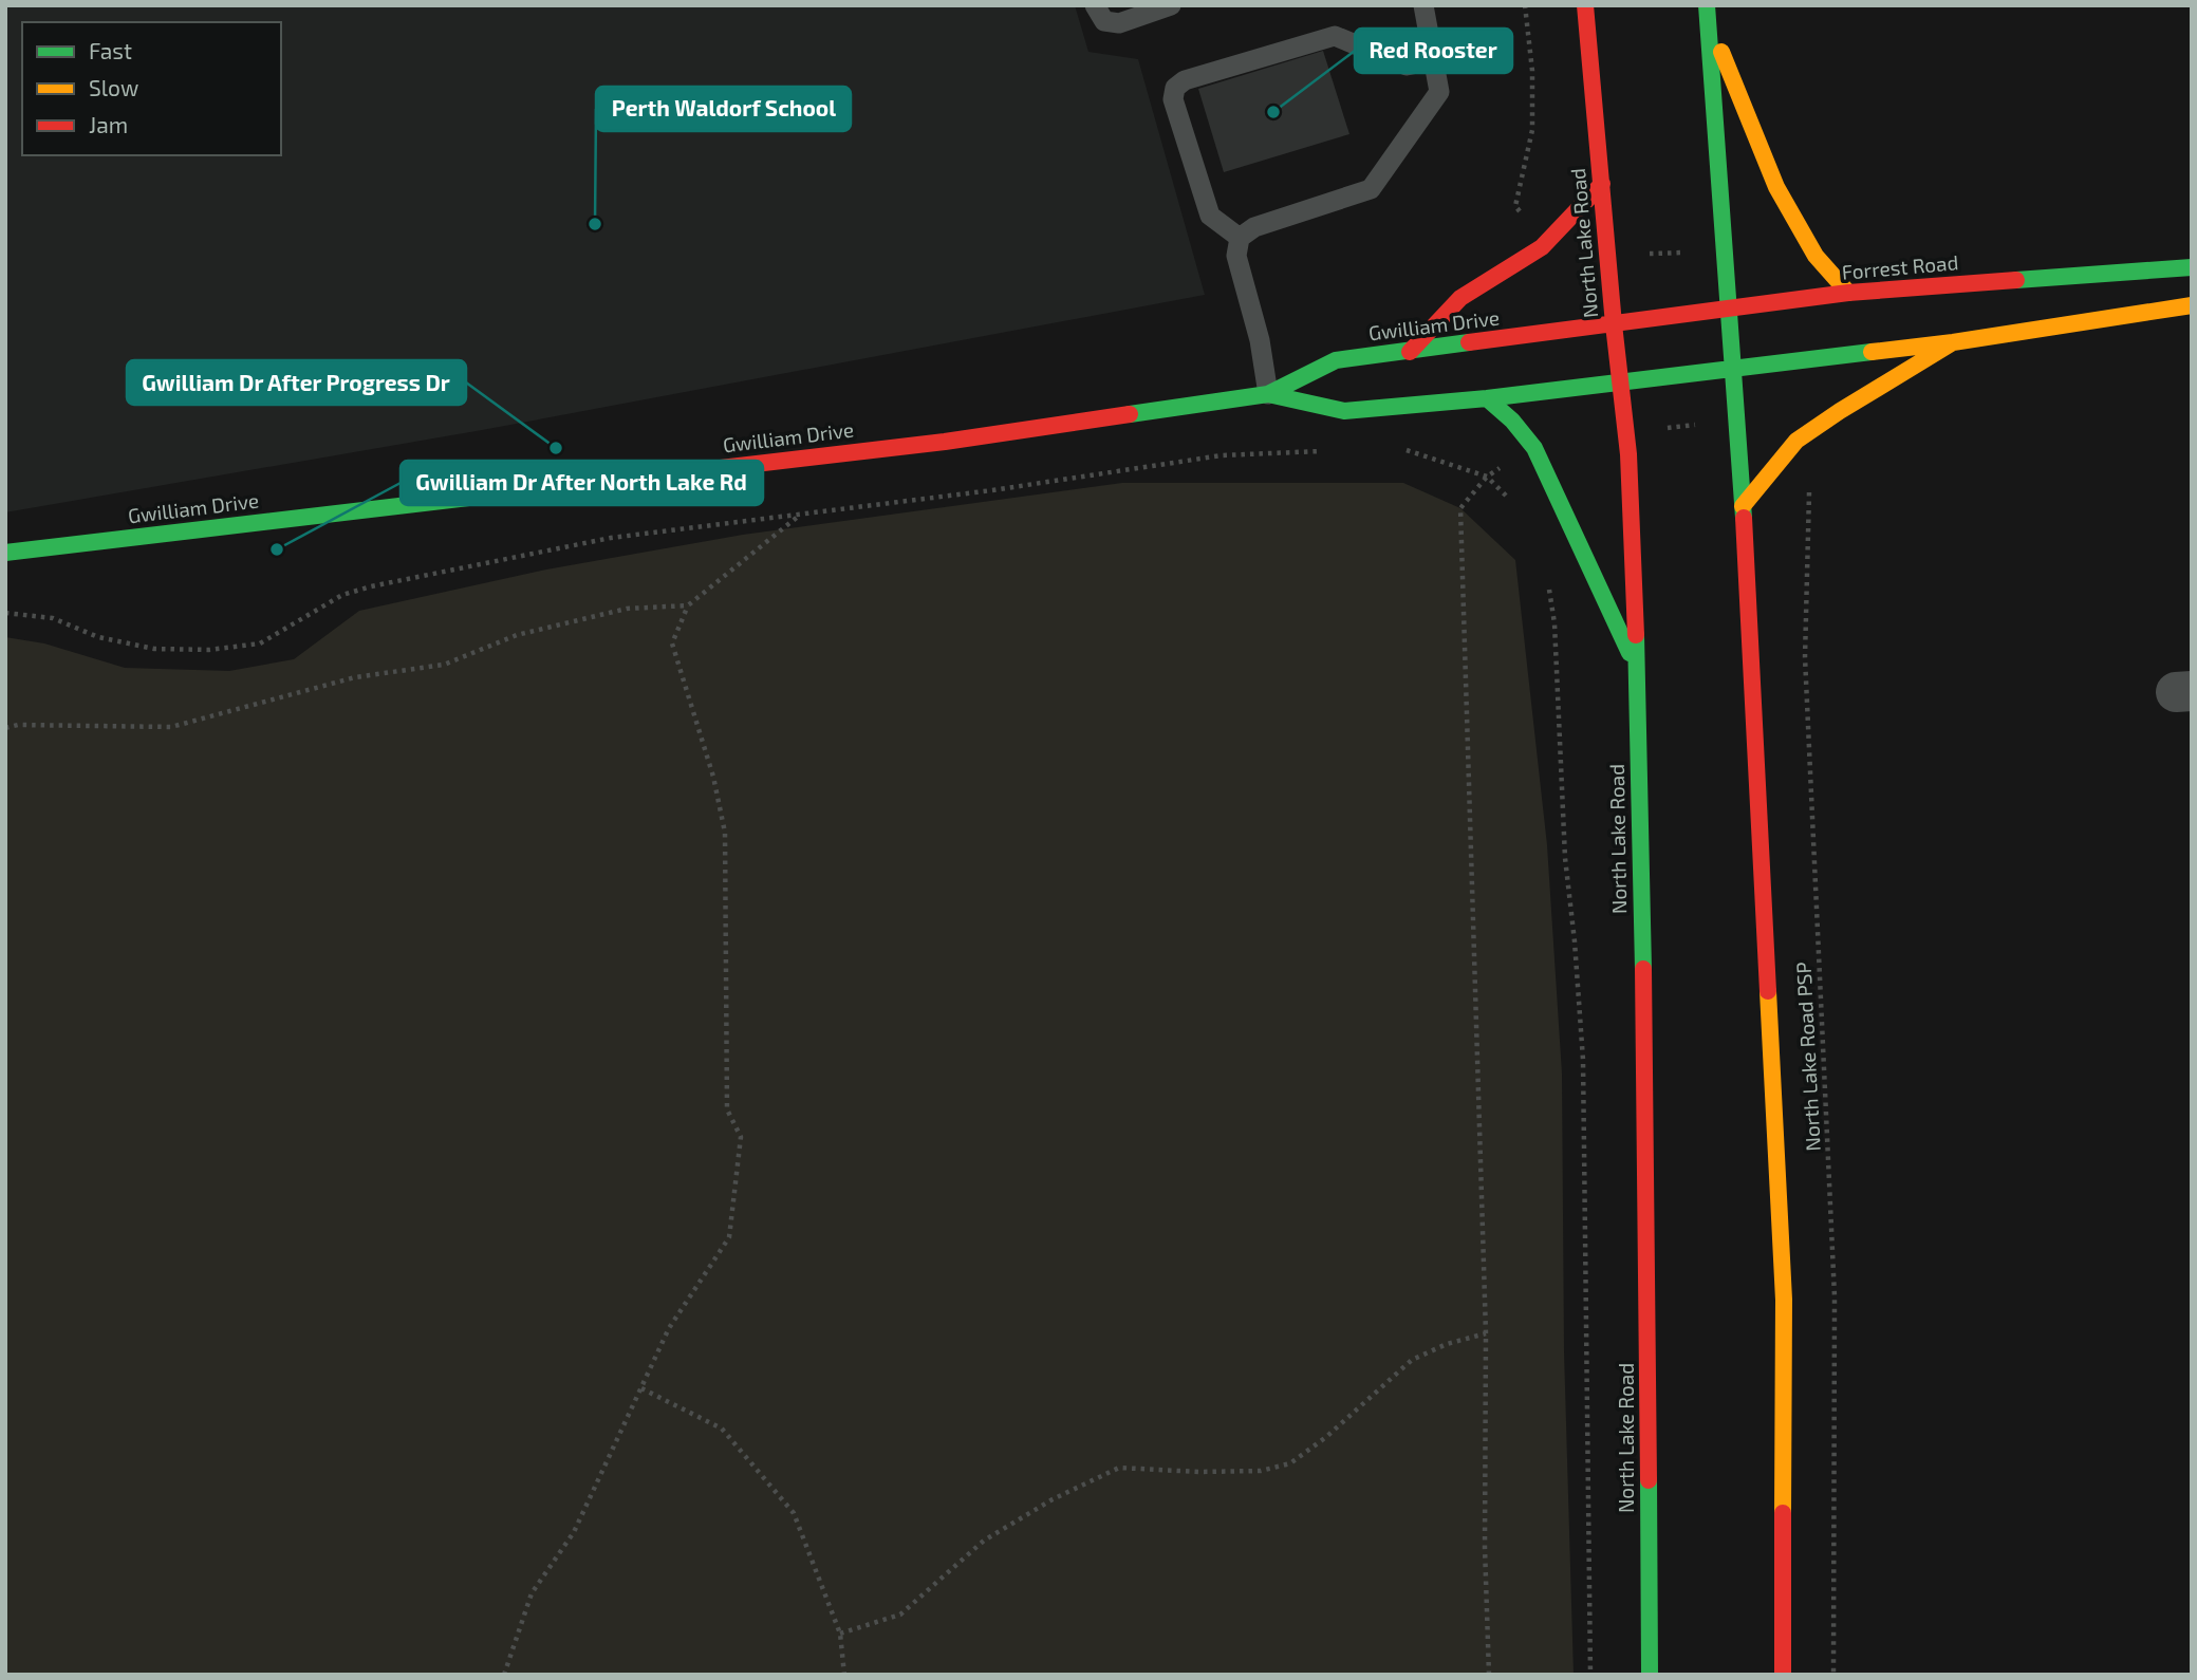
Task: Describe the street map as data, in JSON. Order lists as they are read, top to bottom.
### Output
{
  "streets": {
    "main road": ["North Lake Road", "Forrest Road", "Gwilliam Drive"],
    "path": ["North Lake Road PSP"]
  },
  "crossings": [
    ["North Lake Road", "Forrest Road"],
    ["North Lake Road", "Gwilliam Drive"],
    ["Forrest Road", "Gwilliam Drive"]
  ],
  "places": [
    "Red Rooster",
    "Perth Waldorf School",
    "Gwilliam Dr After Progress Dr",
    "Gwilliam Dr After North Lake Rd"
  ],
  "legend": ["Fast", "Slow", "Jam"]
}
